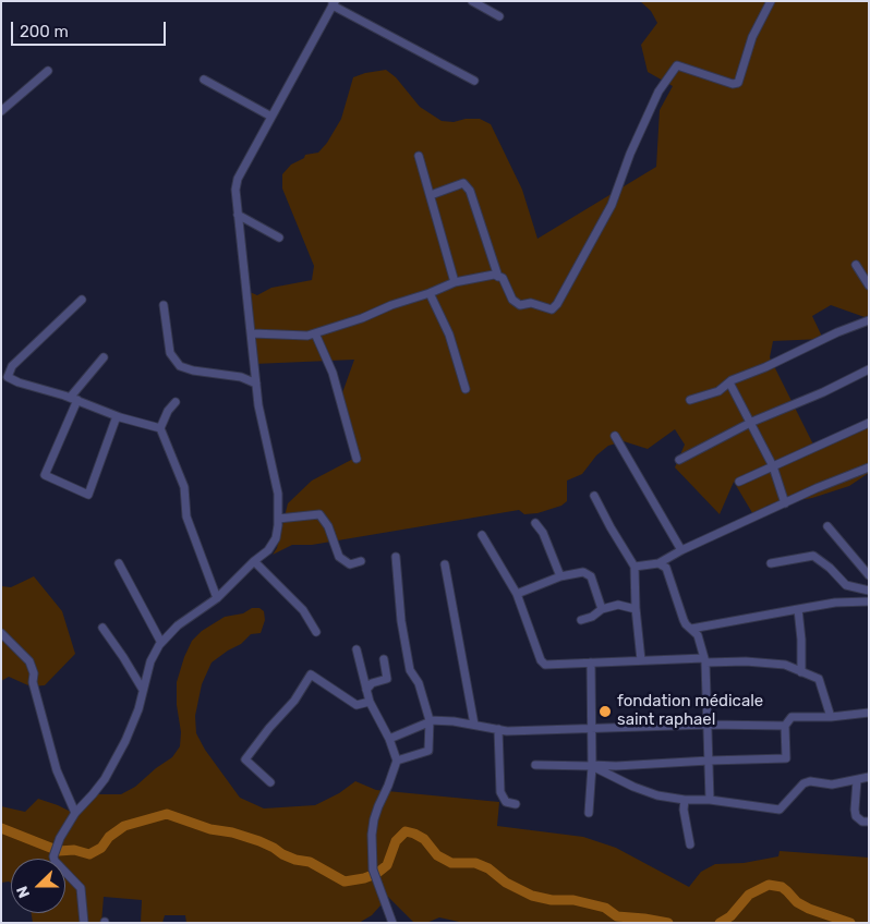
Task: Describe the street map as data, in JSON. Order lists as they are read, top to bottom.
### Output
{
  "places": ["fondation médicale saint raphael"],
  "scale_bar": "200 m",
  "north": "left"
}
